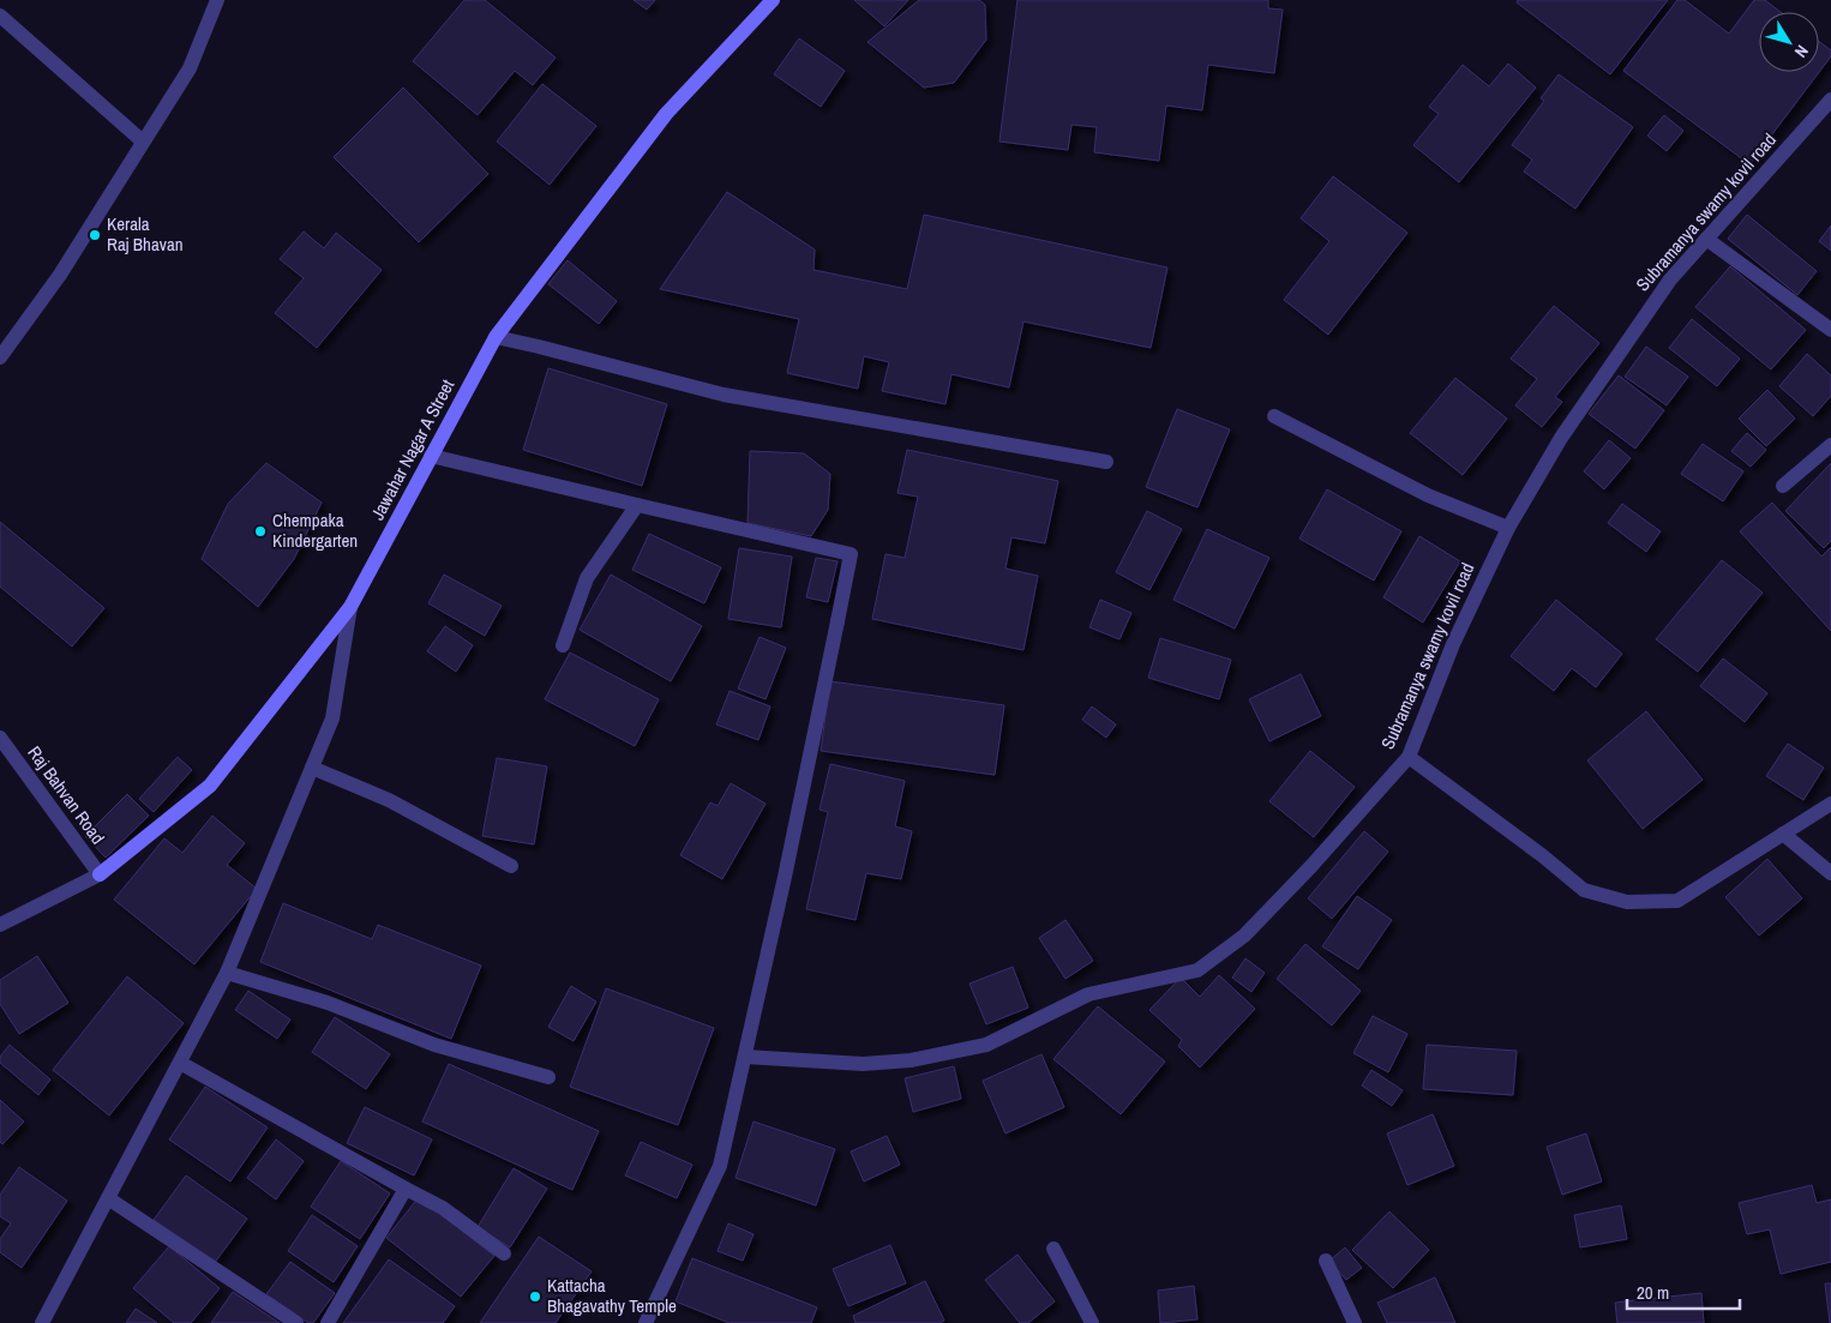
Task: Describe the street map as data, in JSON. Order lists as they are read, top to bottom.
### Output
{
  "streets": {
    "street": ["Subramanya swamy kovil road", "Jawahar Nagar A Street", "Raj Bahvan Road"]
  },
  "crossings": [
    ["Jawahar Nagar A Street", "Raj Bahvan Road"]
  ],
  "places": ["Kerala Raj Bhavan", "Chempaka Kindergarten", "Kattacha Bhagavathy Temple"],
  "scale_bar": "20 m",
  "north": "bottom right"
}
